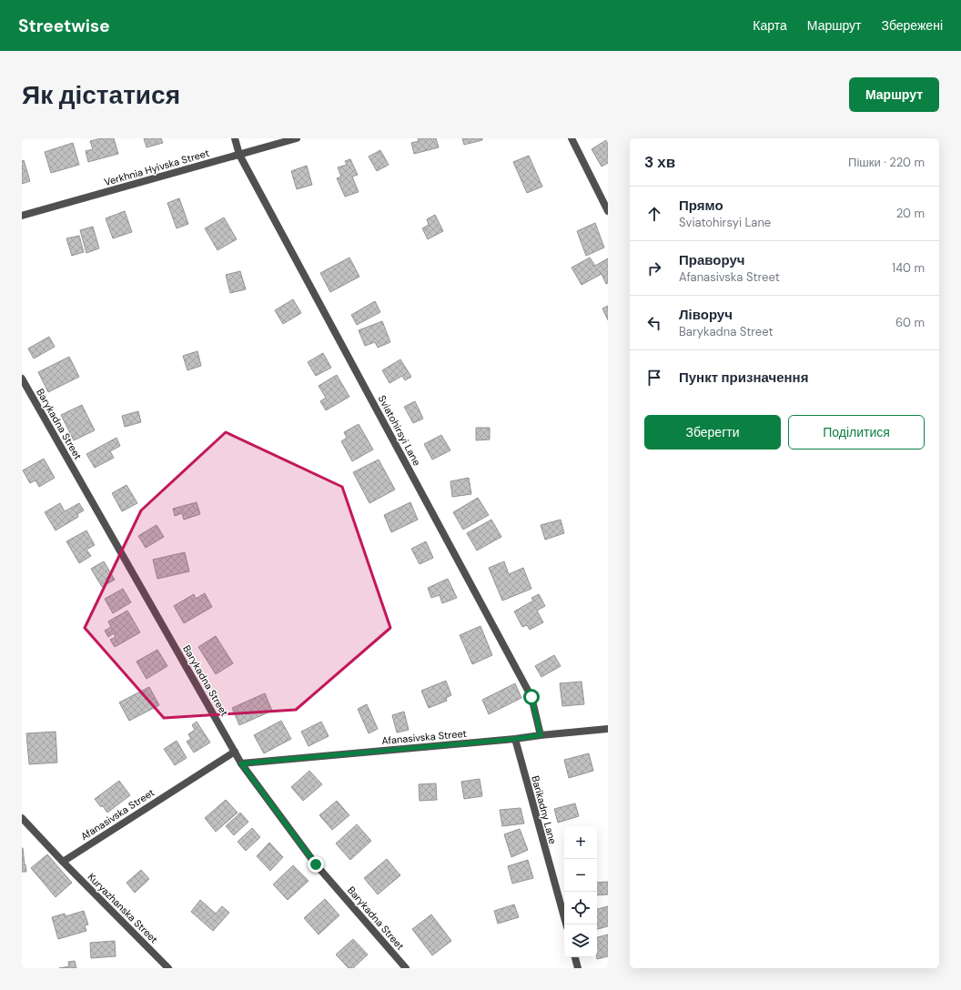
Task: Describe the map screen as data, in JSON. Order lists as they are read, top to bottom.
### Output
{
  "streets": {
    "street": [
      "Verkhnia Hyivska Street",
      "Barykadna Street",
      "Sviatohirsyi Lane",
      "Afanasivska Street",
      "Barikadny Lane",
      "Kuryazhanska Street"
    ]
  },
  "crossings": [
    ["Verkhnia Hyivska Street", "Sviatohirsyi Lane"],
    ["Barykadna Street", "Afanasivska Street"],
    ["Sviatohirsyi Lane", "Afanasivska Street"],
    ["Afanasivska Street", "Barikadny Lane"],
    ["Afanasivska Street", "Kuryazhanska Street"]
  ],
  "page": {
    "header": "Streetwise",
    "nav": ["Карта", "Маршрут", "Збережені"],
    "buttons": [
      "Маршрут",
      ["Зберегти", "Поділитися"]
    ],
    "title": "Як дістатися",
    "heading": ["3 хв", "Пішки · 220 m"],
    "list": [
      ["Прямо", "Sviatohirsyi Lane", "20 m"],
      ["Праворуч", "Afanasivska Street", "140 m"],
      ["Ліворуч", "Barykadna Street", "60 m"],
      "Пункт призначення"
    ],
    "map_buttons": ["+", "−"]
  }
}
